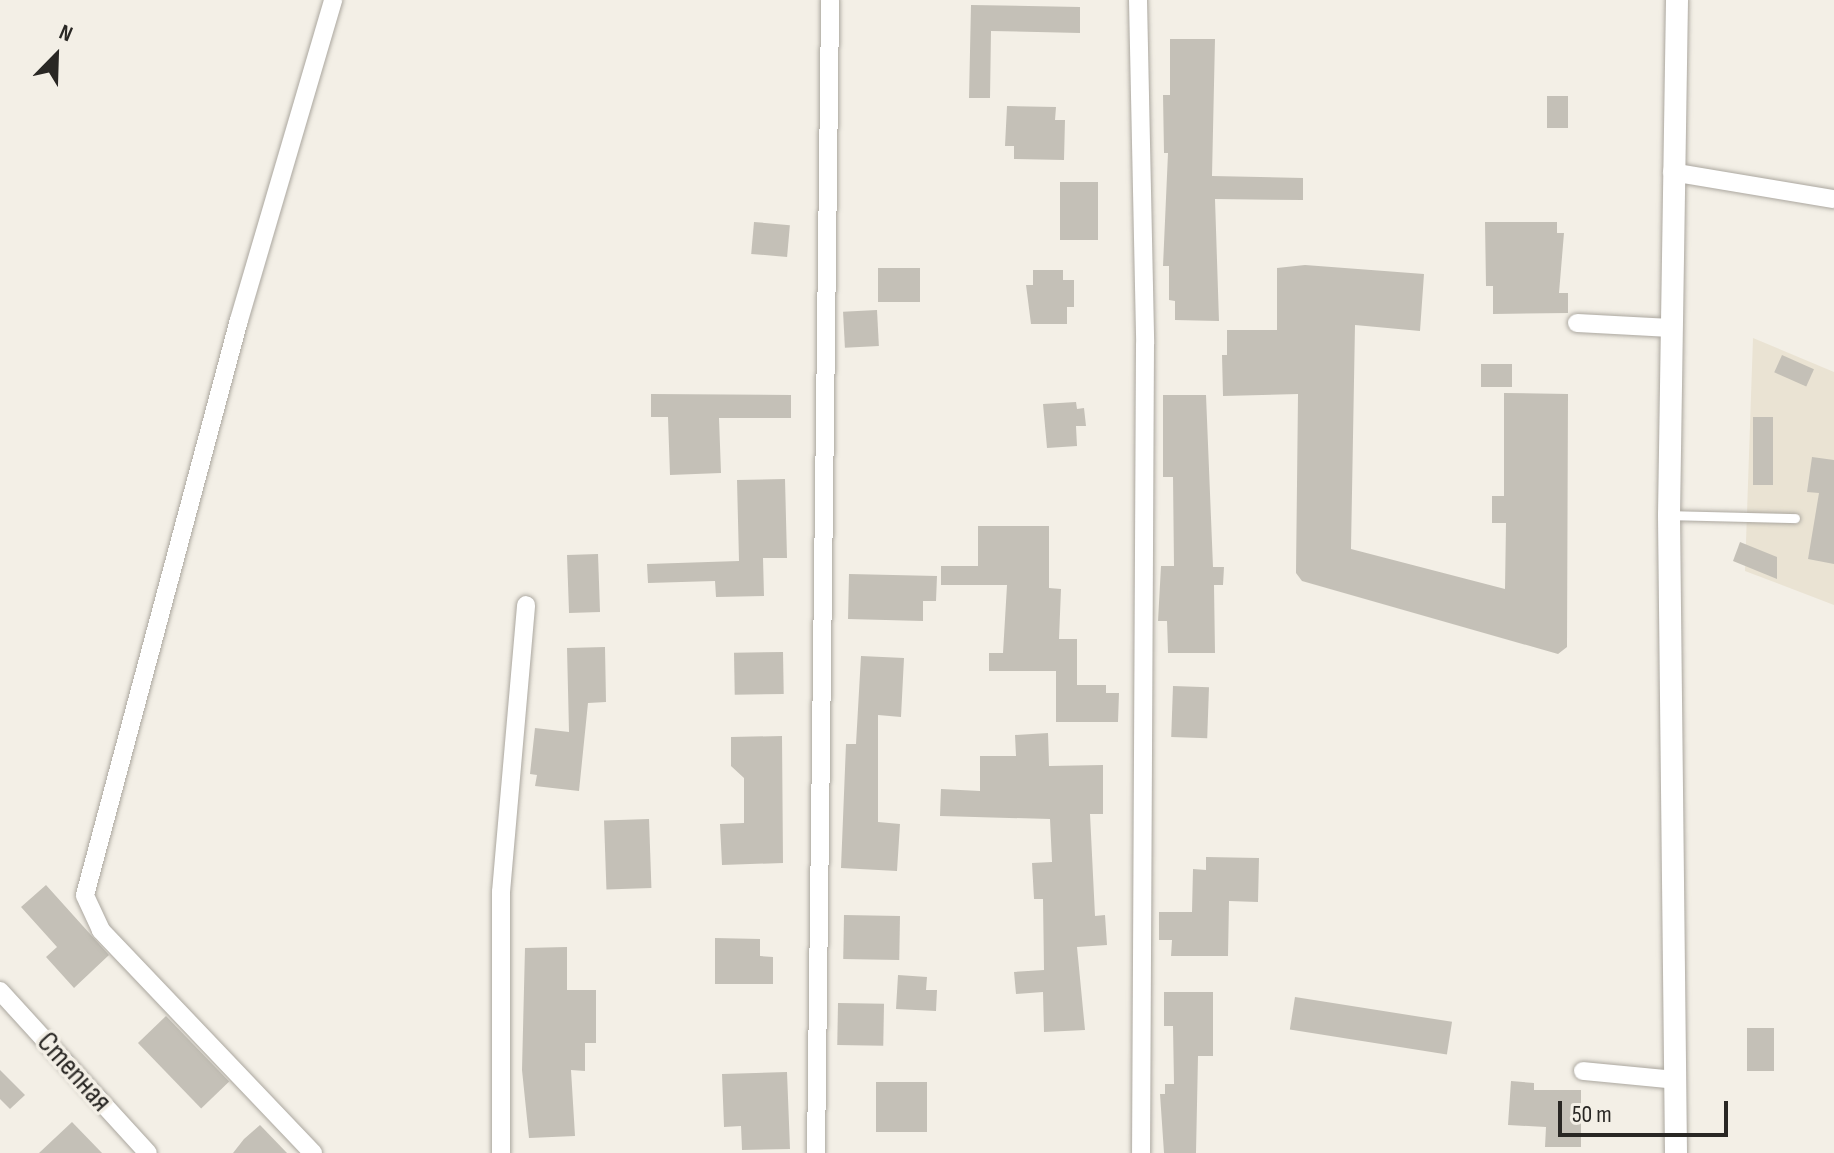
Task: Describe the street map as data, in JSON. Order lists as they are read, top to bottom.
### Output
{
  "streets": {
    "street": ["Степная"]
  },
  "scale_bar": "50 m",
  "north": "top right"
}
